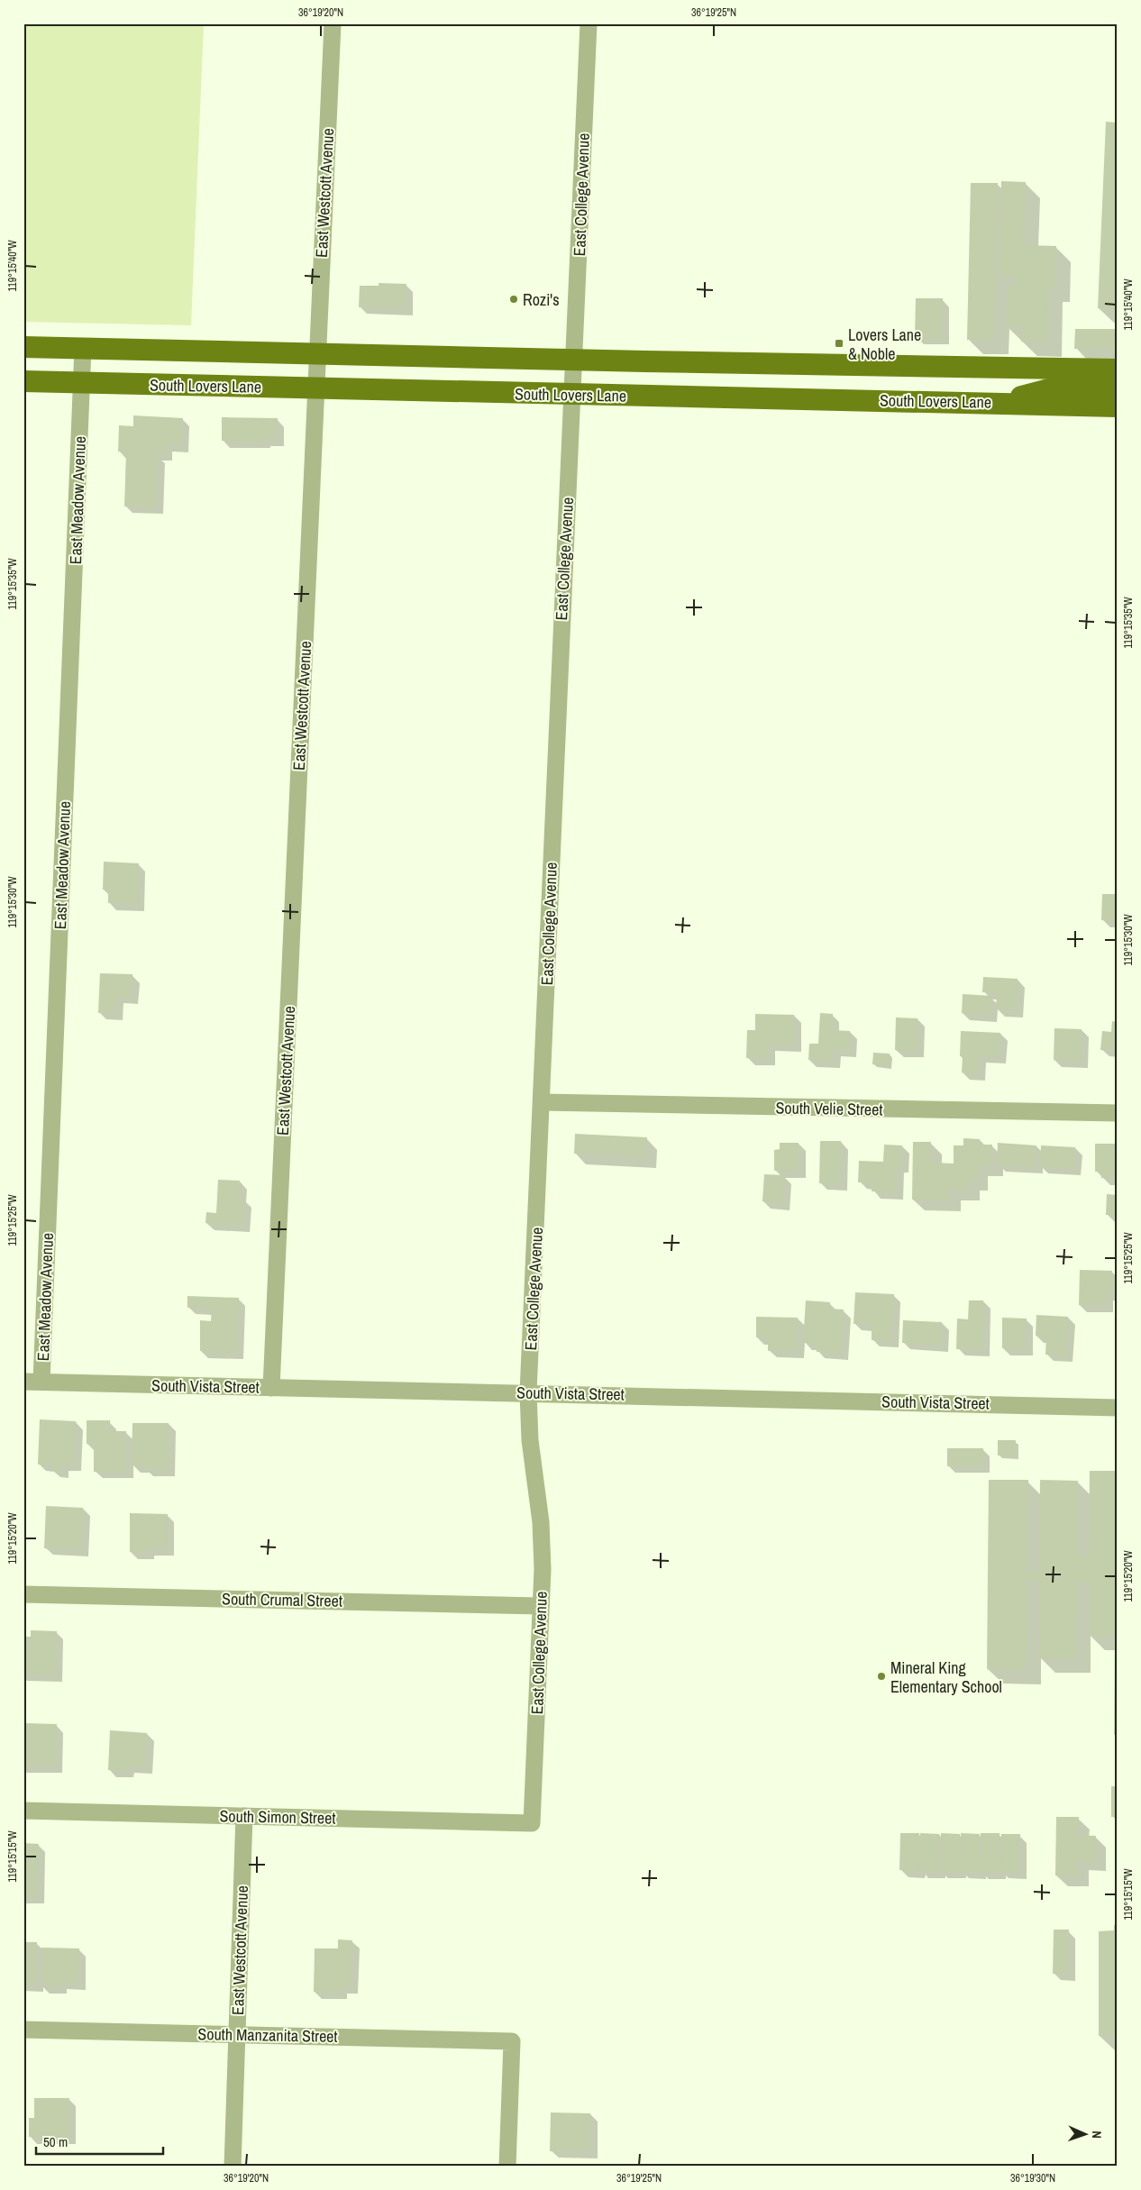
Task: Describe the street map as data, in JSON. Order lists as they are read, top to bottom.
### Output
{
  "streets": {
    "main road": ["South Lovers Lane"],
    "street": [
      "East Westcott Avenue",
      "East College Avenue",
      "East Meadow Avenue",
      "South Velie Street",
      "South Vista Street",
      "South Crumal Street",
      "South Simon Street",
      "South Manzanita Street"
    ]
  },
  "crossings": [
    ["East Westcott Avenue", "South Lovers Lane"],
    ["East Westcott Avenue", "South Vista Street"],
    ["East Westcott Avenue", "South Simon Street"],
    ["East Westcott Avenue", "South Manzanita Street"],
    ["East College Avenue", "South Lovers Lane"],
    ["East College Avenue", "South Velie Street"],
    ["East College Avenue", "South Vista Street"],
    ["East College Avenue", "South Crumal Street"],
    ["East College Avenue", "South Simon Street"],
    ["South Lovers Lane", "East Meadow Avenue"],
    ["East Meadow Avenue", "South Vista Street"]
  ],
  "places": {
    "other": ["Rozi's", "Mineral King Elementary School"],
    "transit": ["Lovers Lane & Noble"]
  },
  "scale_bar": "50 m",
  "north": "right",
  "coordinates": [
    "36°19'20\"N",
    "36°19'25\"N",
    "119°15'40\"W",
    "119°15'35\"W",
    "119°15'30\"W",
    "119°15'25\"W",
    "119°15'20\"W",
    "119°15'15\"W",
    "36°19'30\"N"
  ]
}
